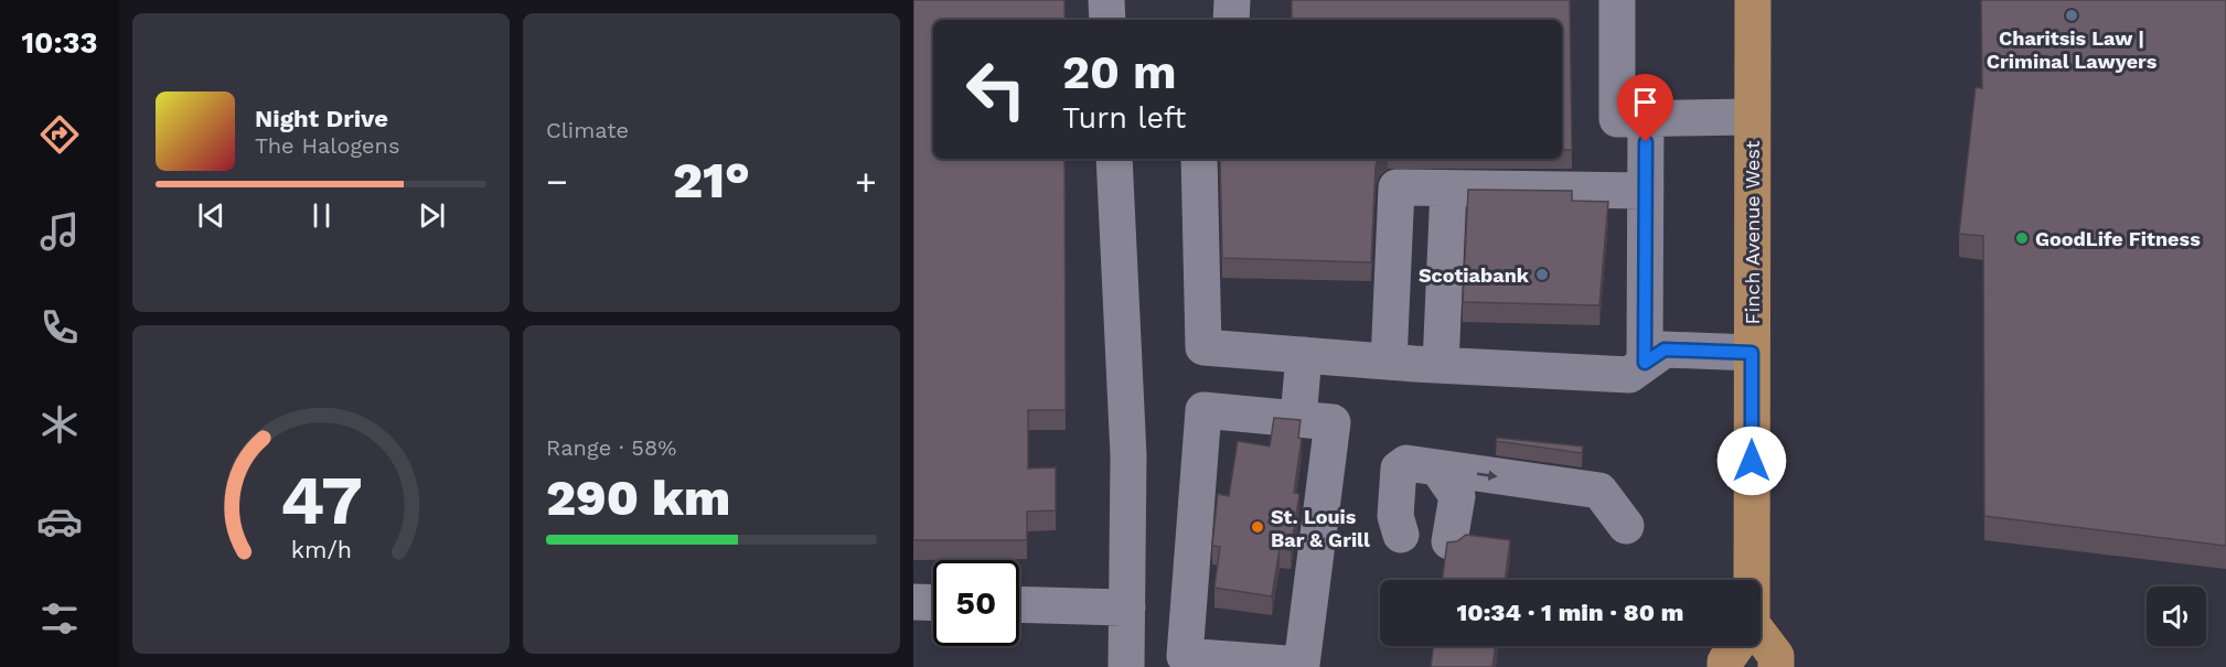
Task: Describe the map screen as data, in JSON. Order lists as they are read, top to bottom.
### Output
{
  "streets": {
    "main road": ["Finch Avenue West"]
  },
  "places": [
    "Charitsis Law | Criminal Lawyers",
    "GoodLife Fitness",
    "Scotiabank",
    "St. Louis Bar & Grill"
  ],
  "page": {
    "tabs": "10:33",
    "tile": [
      "Climate",
      ["Range · 58%", "290 km"]
    ],
    "turn": ["20 m", "Turn left"],
    "song": ["Night Drive", "The Halogens"],
    "heat": ["−", "21°", "+"],
    "limit": "50",
    "trip": "10:34 · 1 min · 80 m",
    "gauge": ["47", "km/h"]
  }
}
